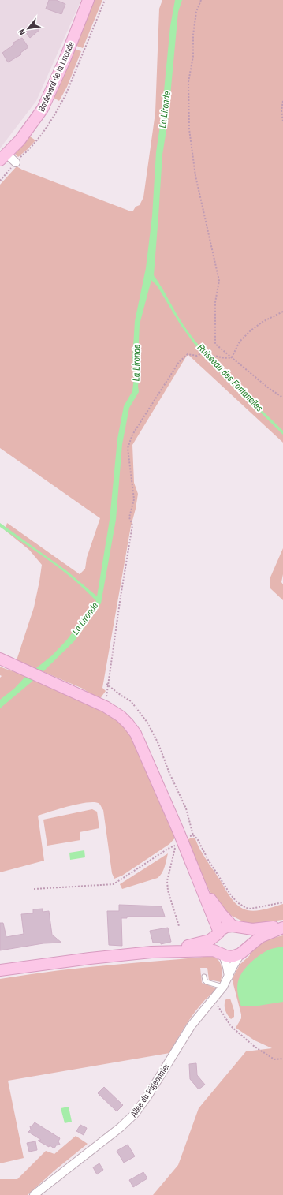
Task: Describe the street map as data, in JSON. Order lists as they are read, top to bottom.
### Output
{
  "streets": {
    "street": ["Boulevard de la Lironde", "Allée du Pigeonnier"]
  },
  "water": ["La Lironde", "Ruisseau des Fontanelles"],
  "north": "bottom left"
}
